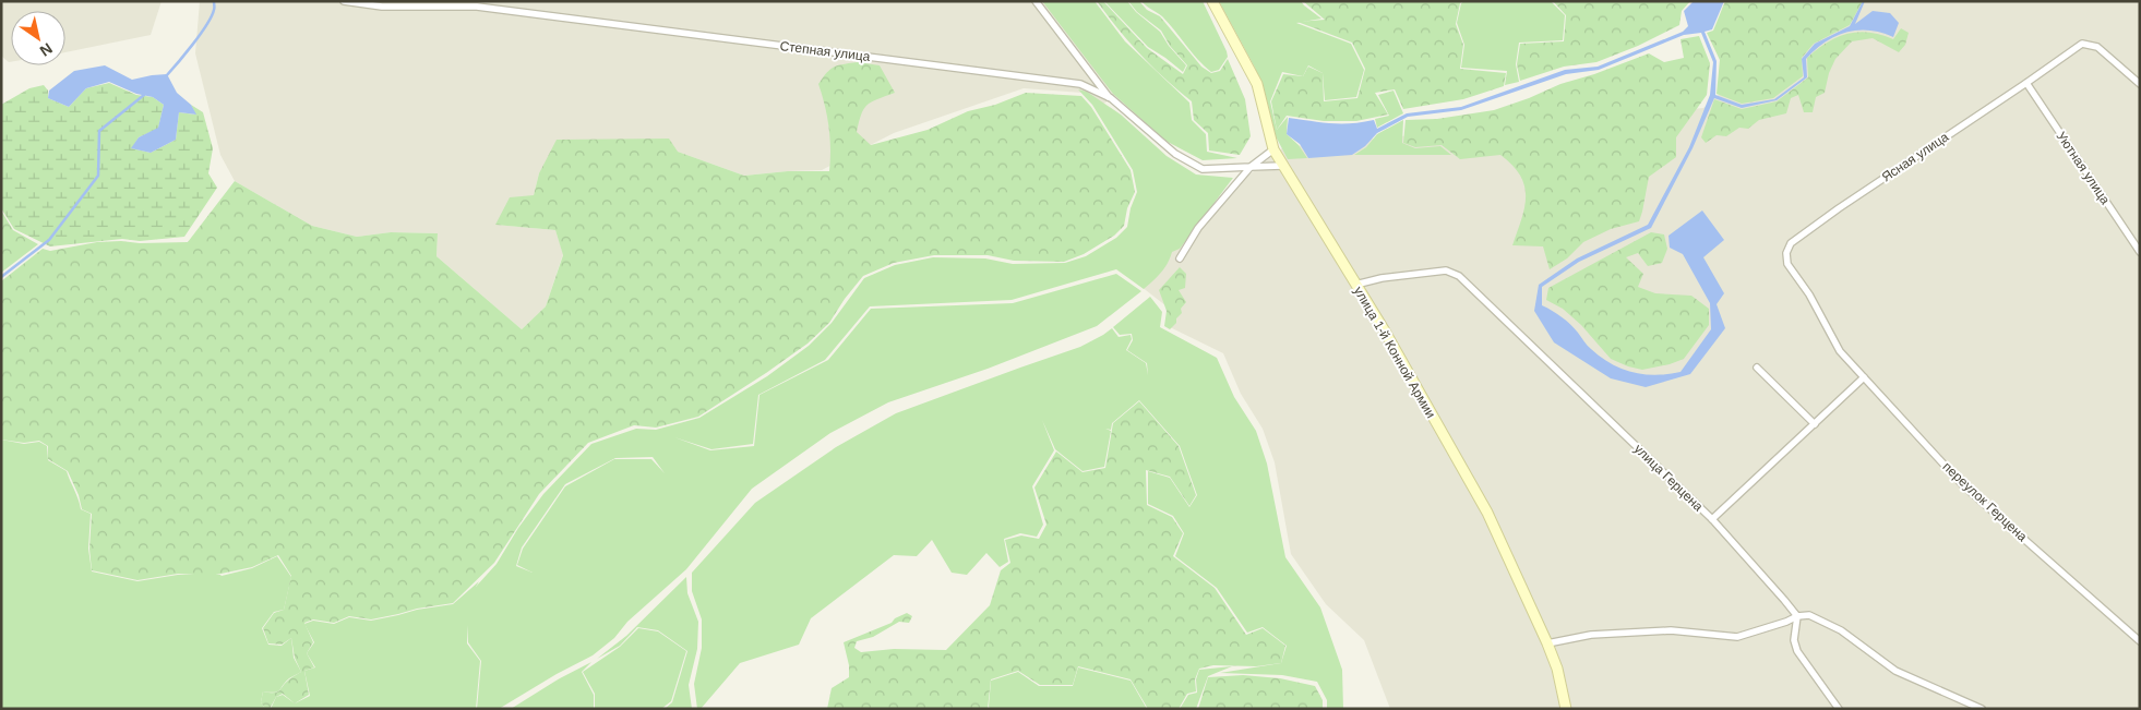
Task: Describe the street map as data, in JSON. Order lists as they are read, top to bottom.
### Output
{
  "streets": {
    "main road": ["улица 1-й Конной Армии"],
    "street": [
      "Степная улица",
      "Ясная улица",
      "Уютная улица",
      "улица Герцена",
      "переулок Герцена"
    ]
  },
  "crossings": [
    ["Степная улица", "улица 1-й Конной Армии"],
    ["Ясная улица", "Уютная улица"],
    ["Ясная улица", "переулок Герцена"],
    ["улица 1-й Конной Армии", "улица Герцена"]
  ],
  "north": "bottom right"
}
